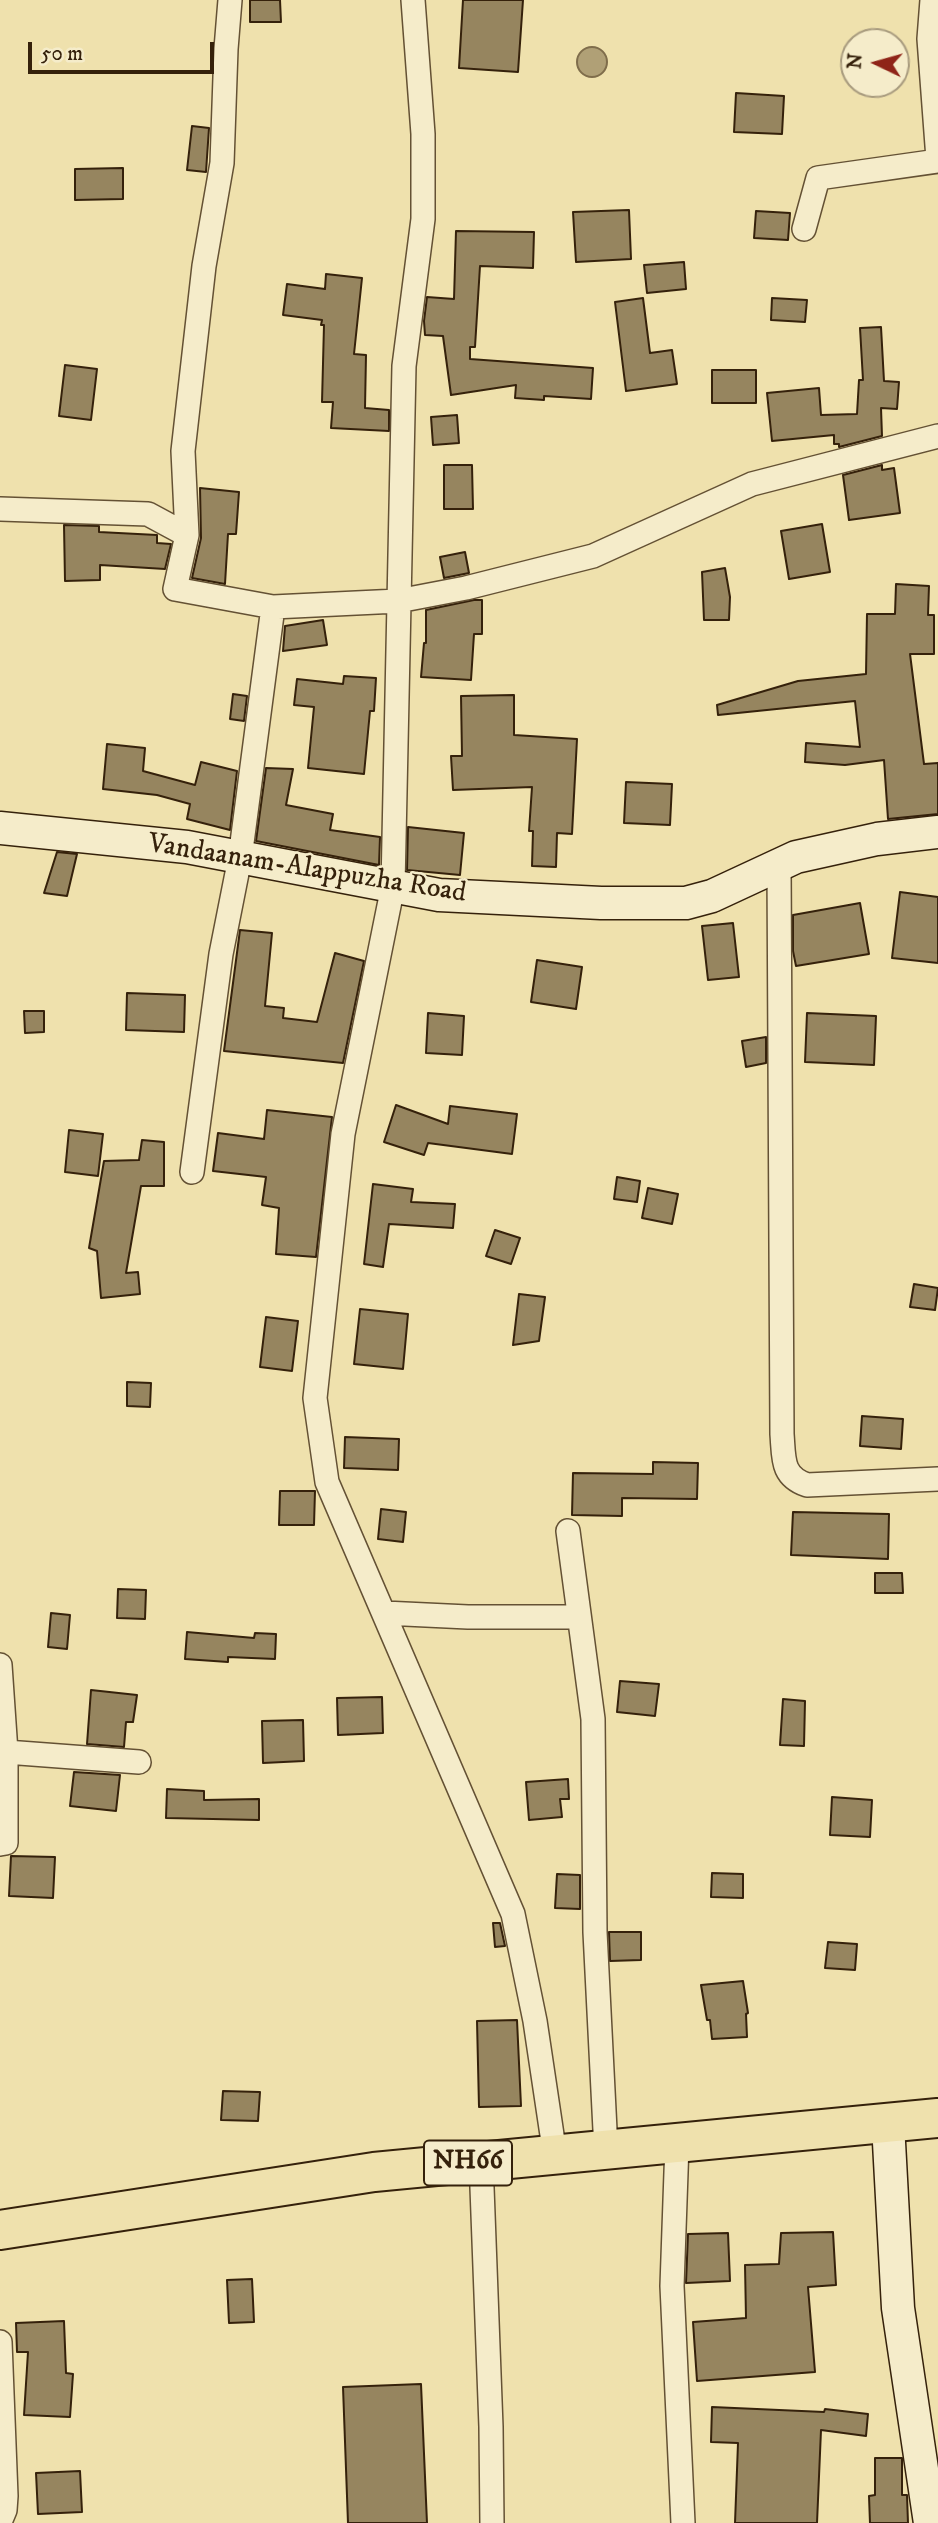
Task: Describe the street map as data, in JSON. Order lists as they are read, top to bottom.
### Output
{
  "streets": {
    "highway": ["NH66"],
    "main road": ["Vandaanam-Alappuzha Road"]
  },
  "scale_bar": "50 m",
  "north": "left"
}
